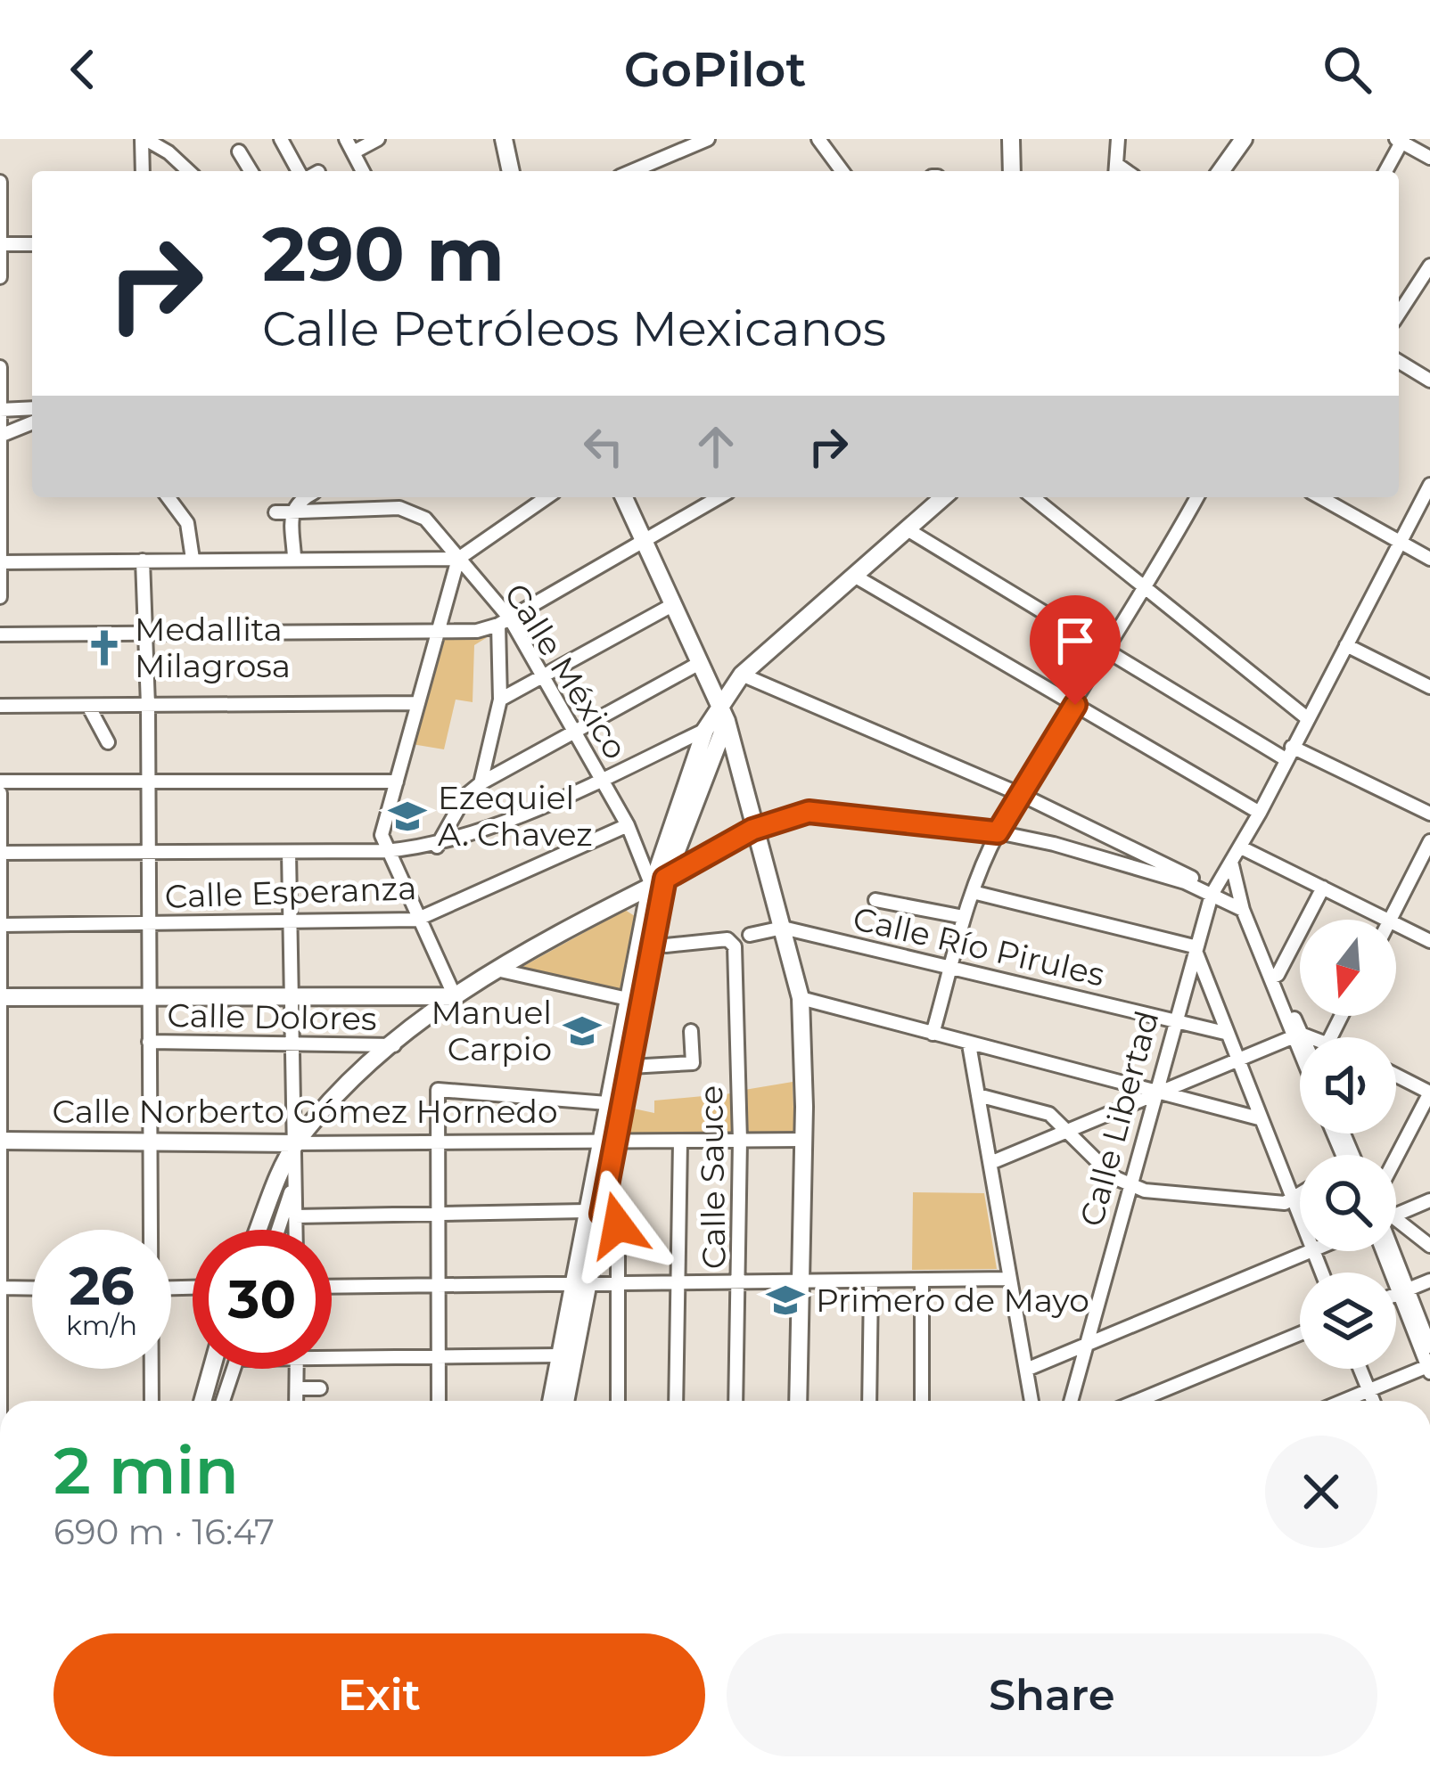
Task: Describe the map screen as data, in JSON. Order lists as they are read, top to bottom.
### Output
{
  "streets": {
    "main road": ["Calle Norberto Gómez Hornedo"],
    "street": [
      "Calle México",
      "Calle Esperanza",
      "Calle Río Pirules",
      "Calle Dolores",
      "Calle Libertad",
      "Calle Sauce"
    ]
  },
  "crossings": [
    ["Calle México", "Calle Esperanza"],
    ["Calle Río Pirules", "Calle Libertad"],
    ["Calle Norberto Gómez Hornedo", "Calle Sauce"]
  ],
  "places": {
    "church": ["Medallita Milagrosa"],
    "school or university": ["Ezequiel A. Chavez", "Manuel Carpio", "Primero de Mayo"]
  },
  "north": "bottom",
  "page": {
    "header": "GoPilot",
    "turn": ["290 m", "Calle Petróleos Mexicanos"],
    "speed": "26 km/h",
    "limit": "30",
    "heading": ["2 min", "690 m · 16:47"],
    "buttons": ["Exit", "Share"]
  }
}
